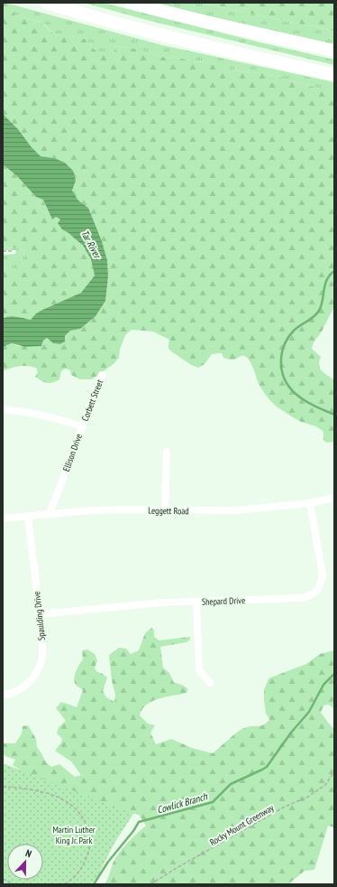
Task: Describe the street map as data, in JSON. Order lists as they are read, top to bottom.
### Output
{
  "streets": {
    "street": [
      "Corbett Street",
      "Ellison Drive",
      "Leggett Road",
      "Shepard Drive",
      "Spaulding Drive"
    ],
    "path": ["Rocky Mount Greenway"]
  },
  "crossings": [
    ["Corbett Street", "Ellison Drive"],
    ["Ellison Drive", "Leggett Road"],
    ["Leggett Road", "Shepard Drive"],
    ["Leggett Road", "Spaulding Drive"],
    ["Shepard Drive", "Spaulding Drive"]
  ],
  "water": ["Tar River", "Cowlick Branch"],
  "parks": ["Martin Luther King Jr. Park"],
  "north": "top"
}
